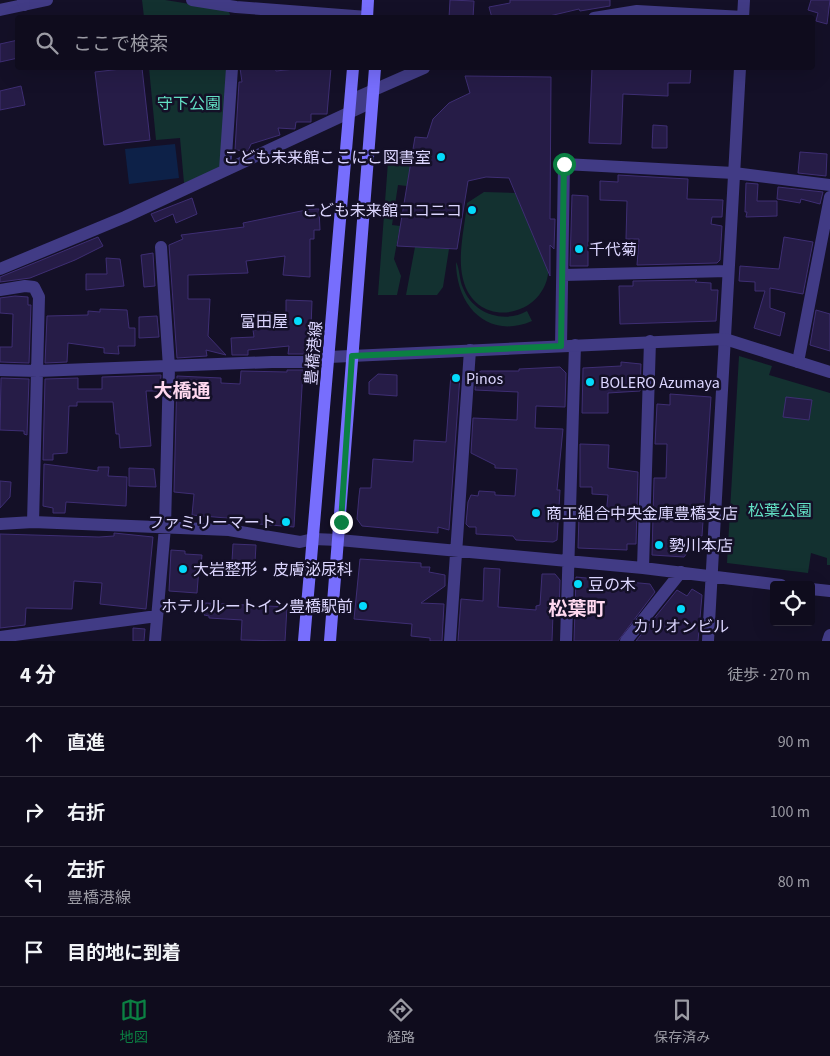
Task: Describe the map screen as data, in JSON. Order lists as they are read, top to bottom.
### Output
{
  "streets": {
    "main road": ["豊橋港線"]
  },
  "districts": ["大橋通", "松葉町"],
  "parks": ["守下公園", "松葉公園"],
  "places": [
    "こども未来館ここにこ図書室",
    "こども未来館ココニコ",
    "千代菊",
    "富田屋",
    "Pinos",
    "BOLERO Azumaya",
    "商工組合中央金庫豊橋支店",
    "ファミリーマート",
    "勢川本店",
    "大岩整形・皮膚泌尿科",
    "豆の木",
    "ホテルルートイン豊橋駅前",
    "カリオンビル"
  ],
  "page": {
    "search": "ここで検索",
    "heading": ["4 分", "徒歩 · 270 m"],
    "list": [
      ["直進", "90 m"],
      ["右折", "100 m"],
      ["左折", "豊橋港線", "80 m"],
      "目的地に到着"
    ],
    "nav": ["地図", "経路", "保存済み"]
  }
}
